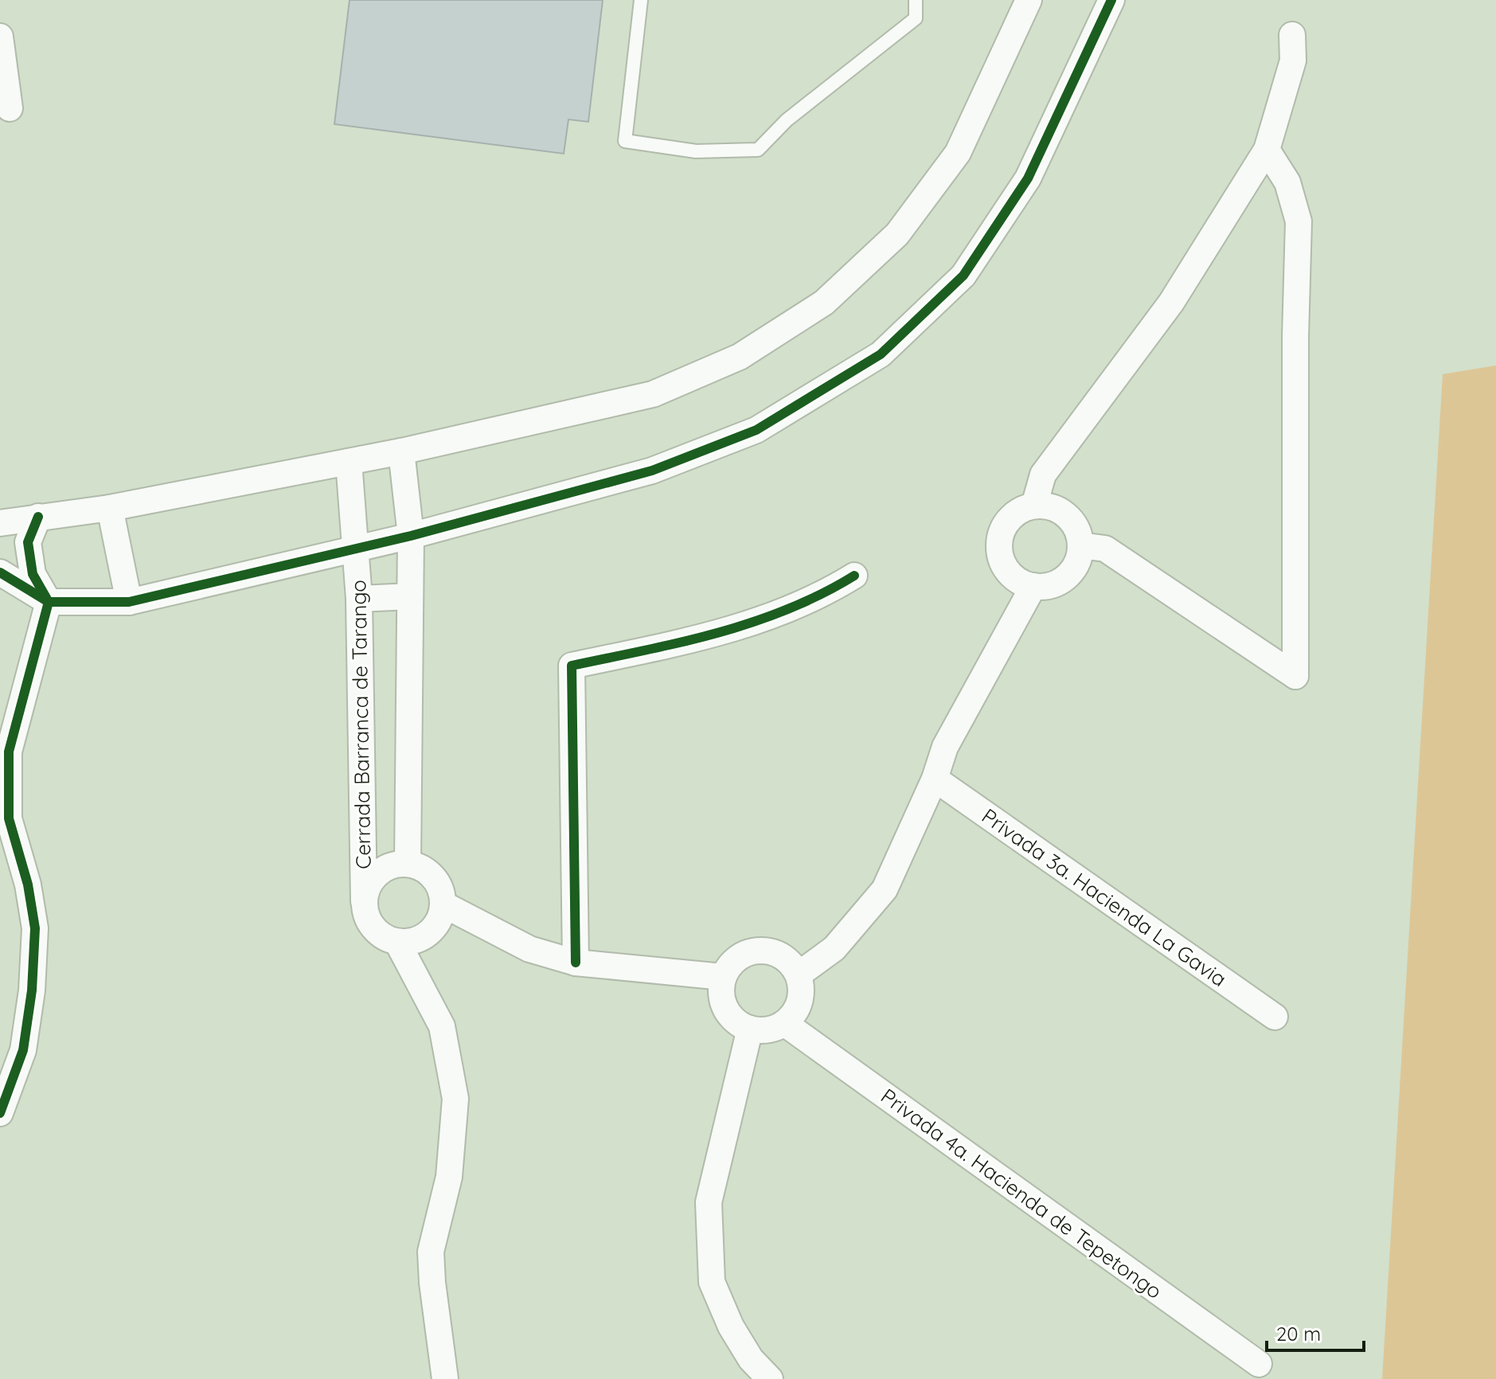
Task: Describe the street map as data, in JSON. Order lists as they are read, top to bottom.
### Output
{
  "streets": {
    "street": ["Cerrada Barranca de Tarango", "Privada 3a. Hacienda La Gavia", "Privada 4a. Hacienda de Tepetongo"]
  },
  "scale_bar": "20 m"
}
